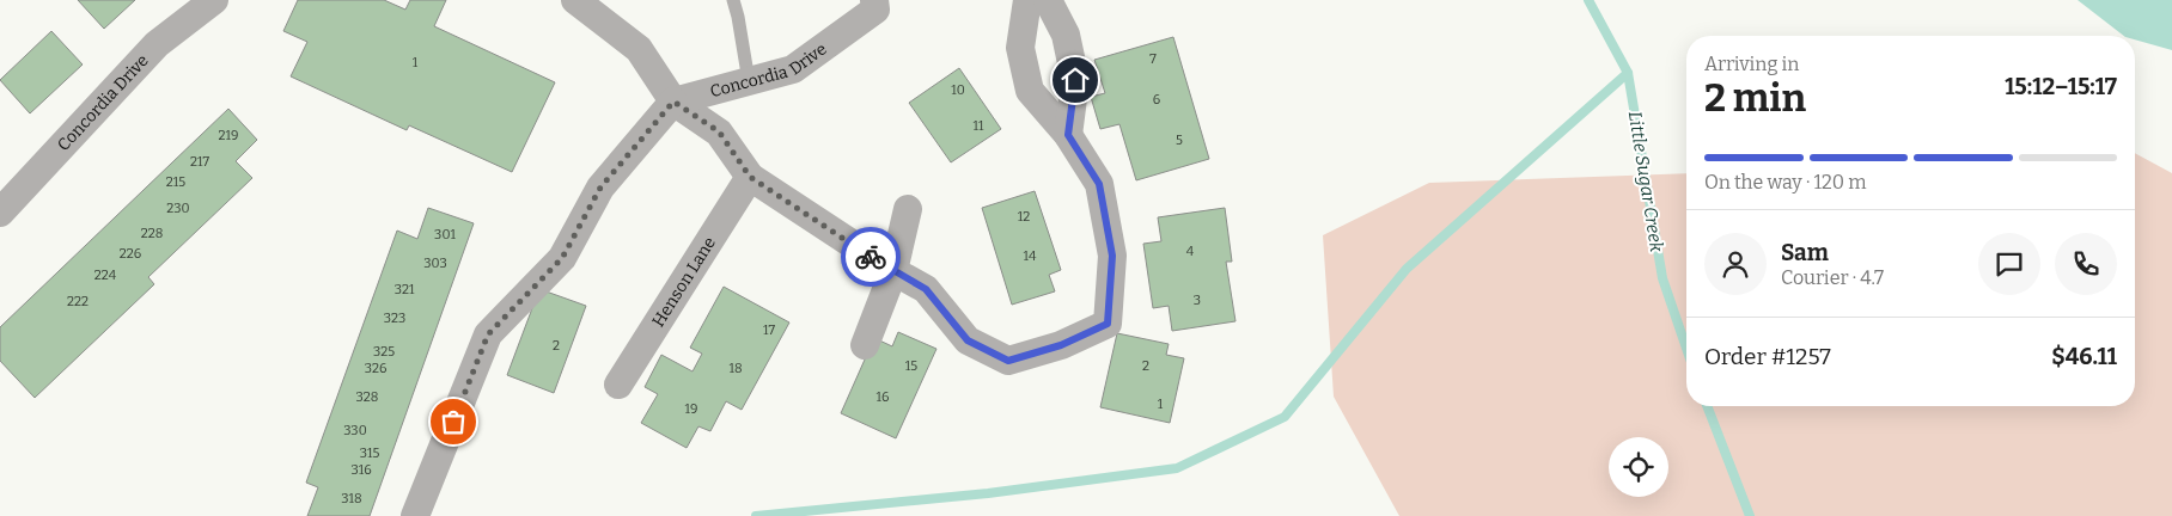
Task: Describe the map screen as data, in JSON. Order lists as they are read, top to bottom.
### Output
{
  "streets": {
    "street": ["Concordia Drive", "Henson Lane"]
  },
  "water": ["Little Sugar Creek"],
  "house_numbers": [
    "7",
    "1",
    "10",
    "6",
    "11",
    "219",
    "5",
    "217",
    "215",
    "230",
    "12",
    "228",
    "301",
    "4",
    "226",
    "14",
    "303",
    "224",
    "321",
    "3",
    "222",
    "323",
    "17",
    "2",
    "325",
    "15",
    "2",
    "326",
    "18",
    "328",
    "16",
    "1",
    "19",
    "330",
    "315",
    "316",
    "318"
  ],
  "page": {
    "heading": ["2 min", "Arriving in", "15:12–15:17"],
    "panel": [
      "Sam",
      "Courier · 4.7",
      "Order #1257",
      "$46.11"
    ],
    "bar": "On the way · 120 m"
  }
}
